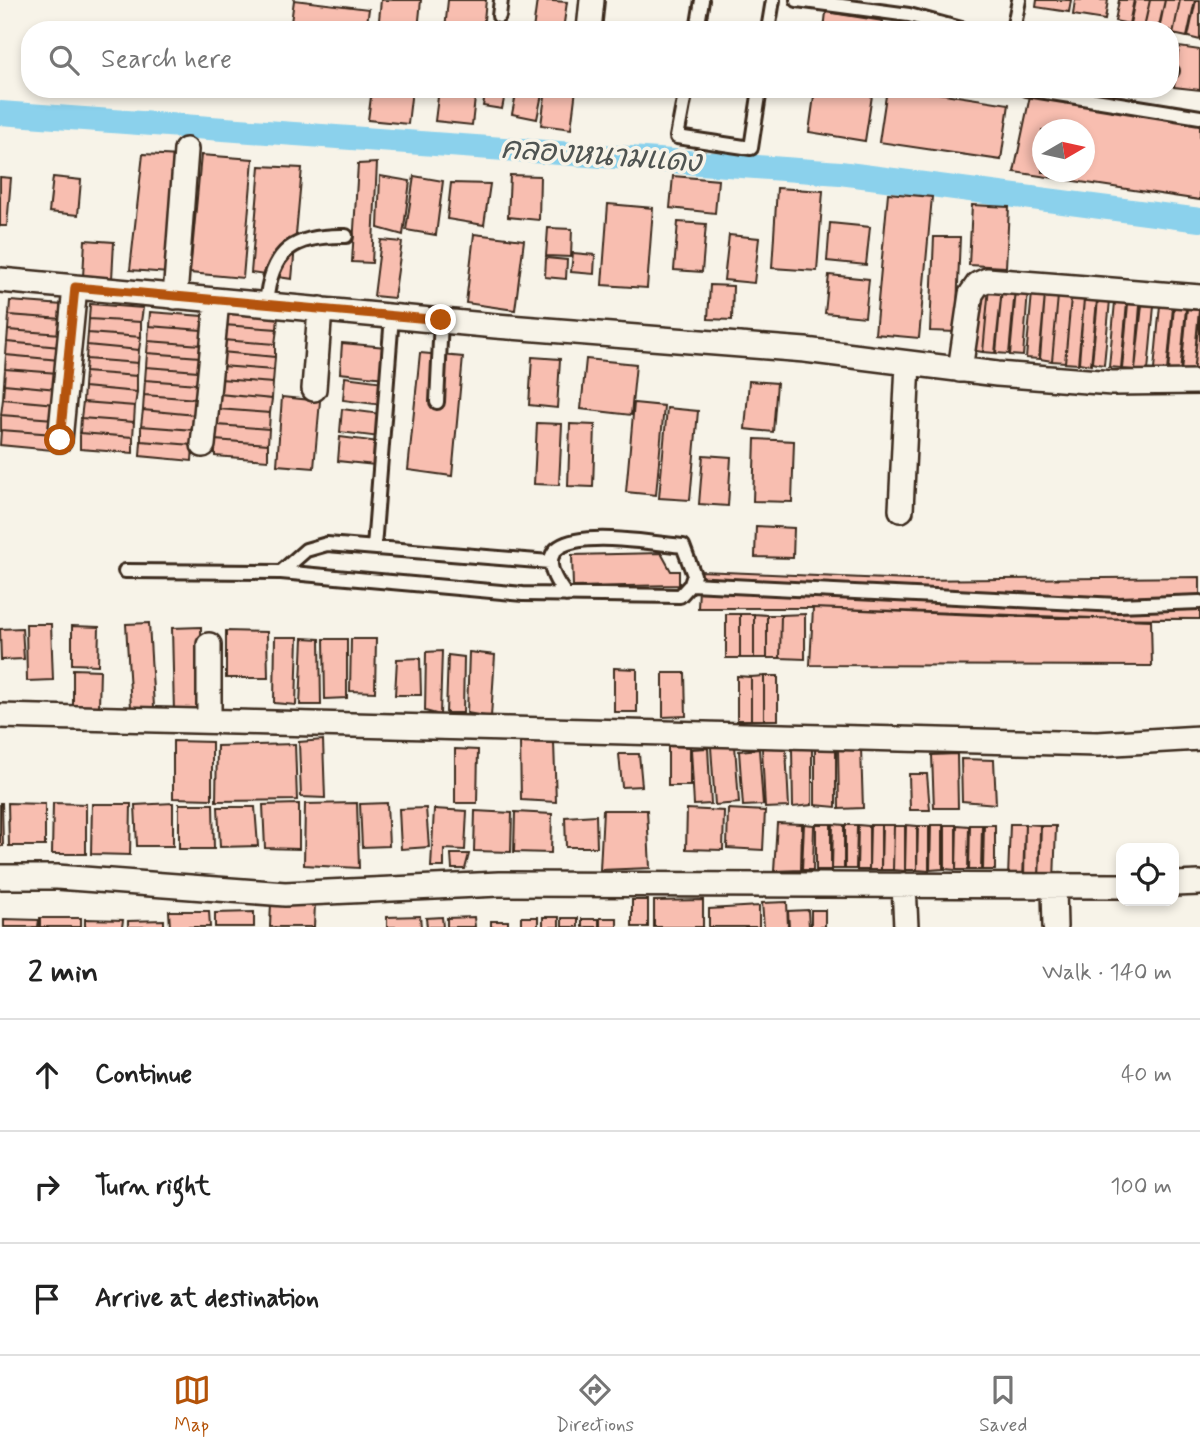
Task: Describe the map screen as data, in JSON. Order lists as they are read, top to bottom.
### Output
{
  "water": ["คลองหนามแดง"],
  "north": "right",
  "page": {
    "search": "Search here",
    "heading": ["2 min", "Walk · 140 m"],
    "list": [
      ["Continue", "40 m"],
      ["Turn right", "100 m"],
      "Arrive at destination"
    ],
    "nav": ["Map", "Directions", "Saved"]
  }
}
